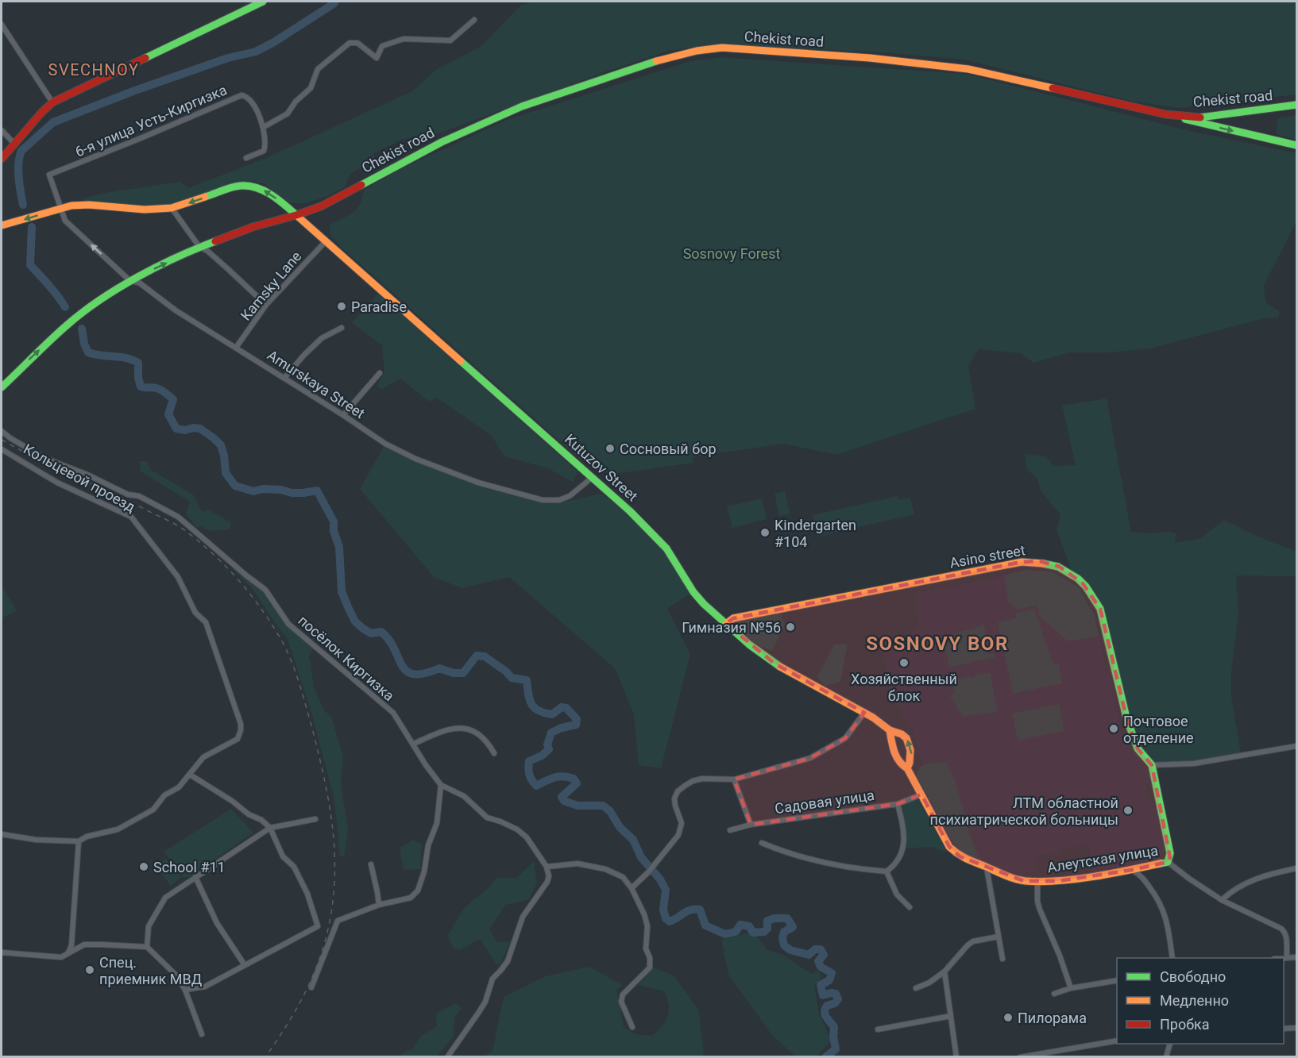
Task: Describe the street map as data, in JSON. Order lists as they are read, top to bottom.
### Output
{
  "streets": {
    "street": [
      "Chekist road",
      "6-я улица Усть-Киргизка",
      "Kamsky Lane",
      "Amurskaya Street",
      "Kutuzov Street",
      "Кольцевой проезд",
      "Asino street",
      "посёлок Киргизка",
      "Садовая улица",
      "Алеутская улица"
    ]
  },
  "crossings": [
    ["Chekist road", "Amurskaya Street"],
    ["Chekist road", "Kutuzov Street"],
    ["6-я улица Усть-Киргизка", "Amurskaya Street"],
    ["6-я улица Усть-Киргизка", "Kutuzov Street"],
    ["Kamsky Lane", "Amurskaya Street"],
    ["Kamsky Lane", "Kutuzov Street"],
    ["Amurskaya Street", "Kutuzov Street"],
    ["Kutuzov Street", "Asino street"],
    ["Asino street", "Алеутская улица"],
    ["Садовая улица", "Алеутская улица"]
  ],
  "districts": ["SVECHNOY", "SOSNOVY BOR"],
  "parks": ["Sosnovy Forest"],
  "places": [
    "Paradise",
    "Сосновый бор",
    "Kindergarten #104",
    "Гимназия №56",
    "Хозяйственный блок",
    "Почтовое отделение",
    "ЛТМ областной психиатрической больницы",
    "School #11",
    "Спец. приемник МВД",
    "Пилорама"
  ],
  "legend": ["Свободно", "Медленно", "Пробка"]
}
